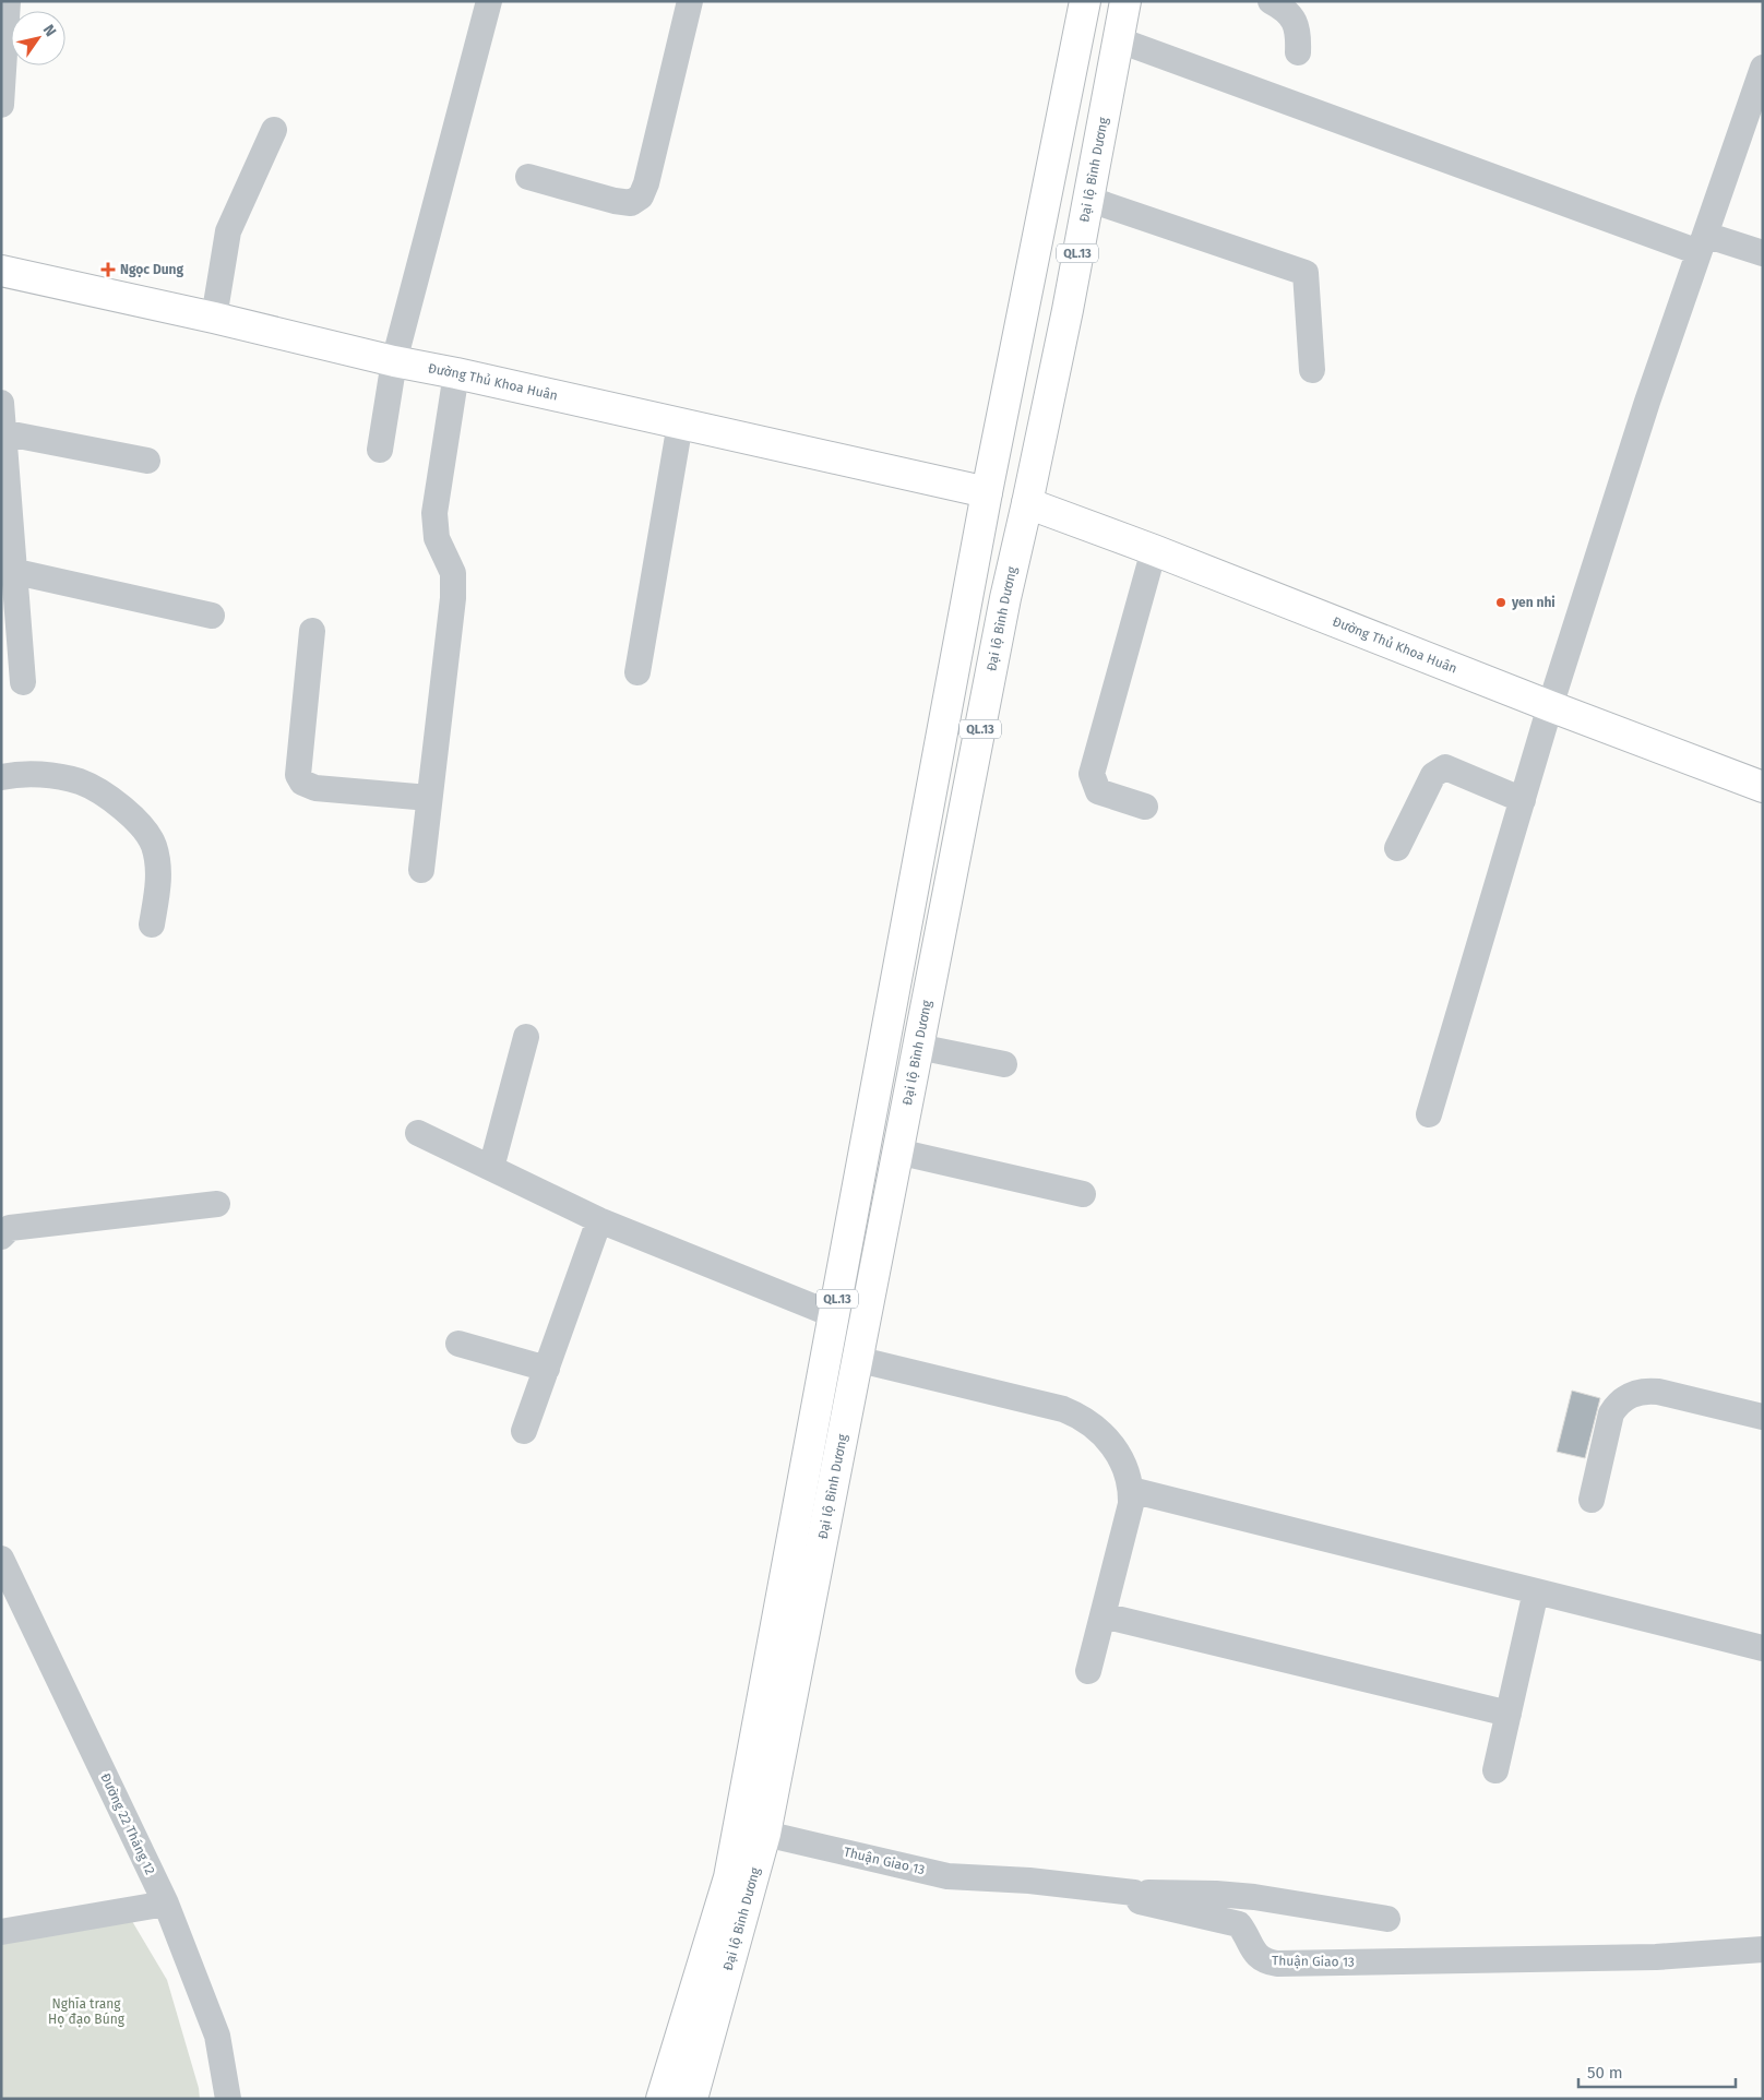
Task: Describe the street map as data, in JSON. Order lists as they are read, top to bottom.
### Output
{
  "streets": {
    "main road": ["Đại lộ Bình Dương", "QL.13", "Đường Thủ Khoa Huân"],
    "street": ["Đường 22 Tháng 12", "Thuận Giao 13"]
  },
  "crossings": [
    ["Đại lộ Bình Dương", "Đường Thủ Khoa Huân"],
    ["Đại lộ Bình Dương", "Thuận Giao 13"]
  ],
  "parks": ["Nghĩa trang Họ đạo Búng"],
  "places": {
    "health": ["Ngọc Dung"],
    "other": ["yen nhi"]
  },
  "scale_bar": "50 m",
  "north": "top right"
}
